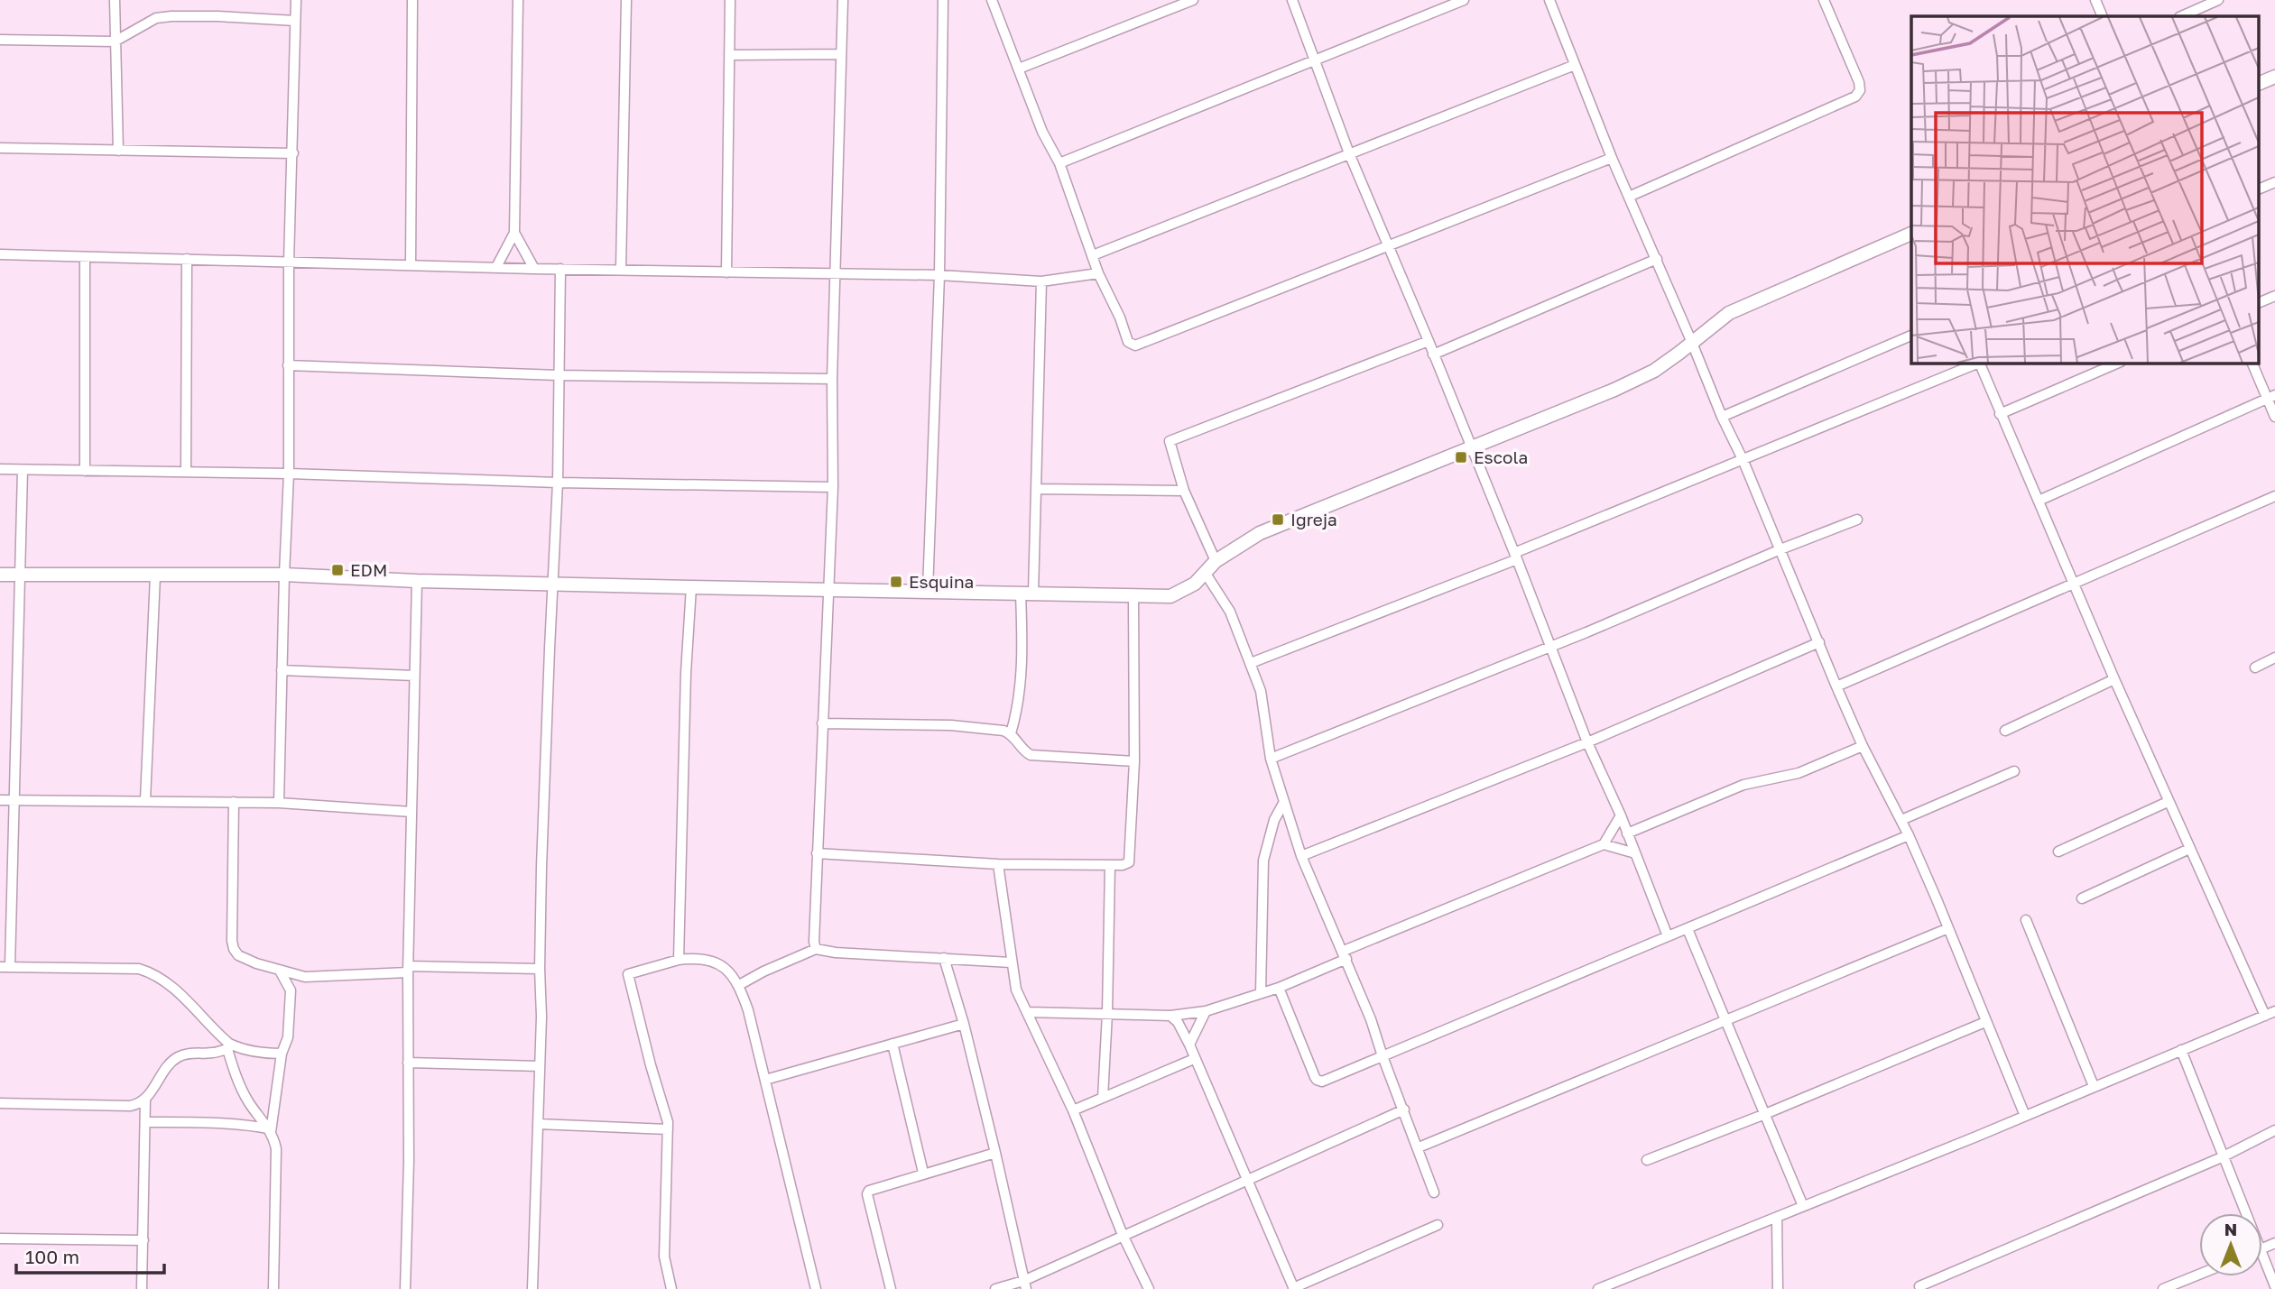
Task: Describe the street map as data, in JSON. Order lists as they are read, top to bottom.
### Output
{
  "places": {
    "transit": [
      "Escola",
      "Igreja",
      "EDM",
      "Esquina"
    ]
  },
  "scale_bar": "100 m",
  "north": "top"
}
